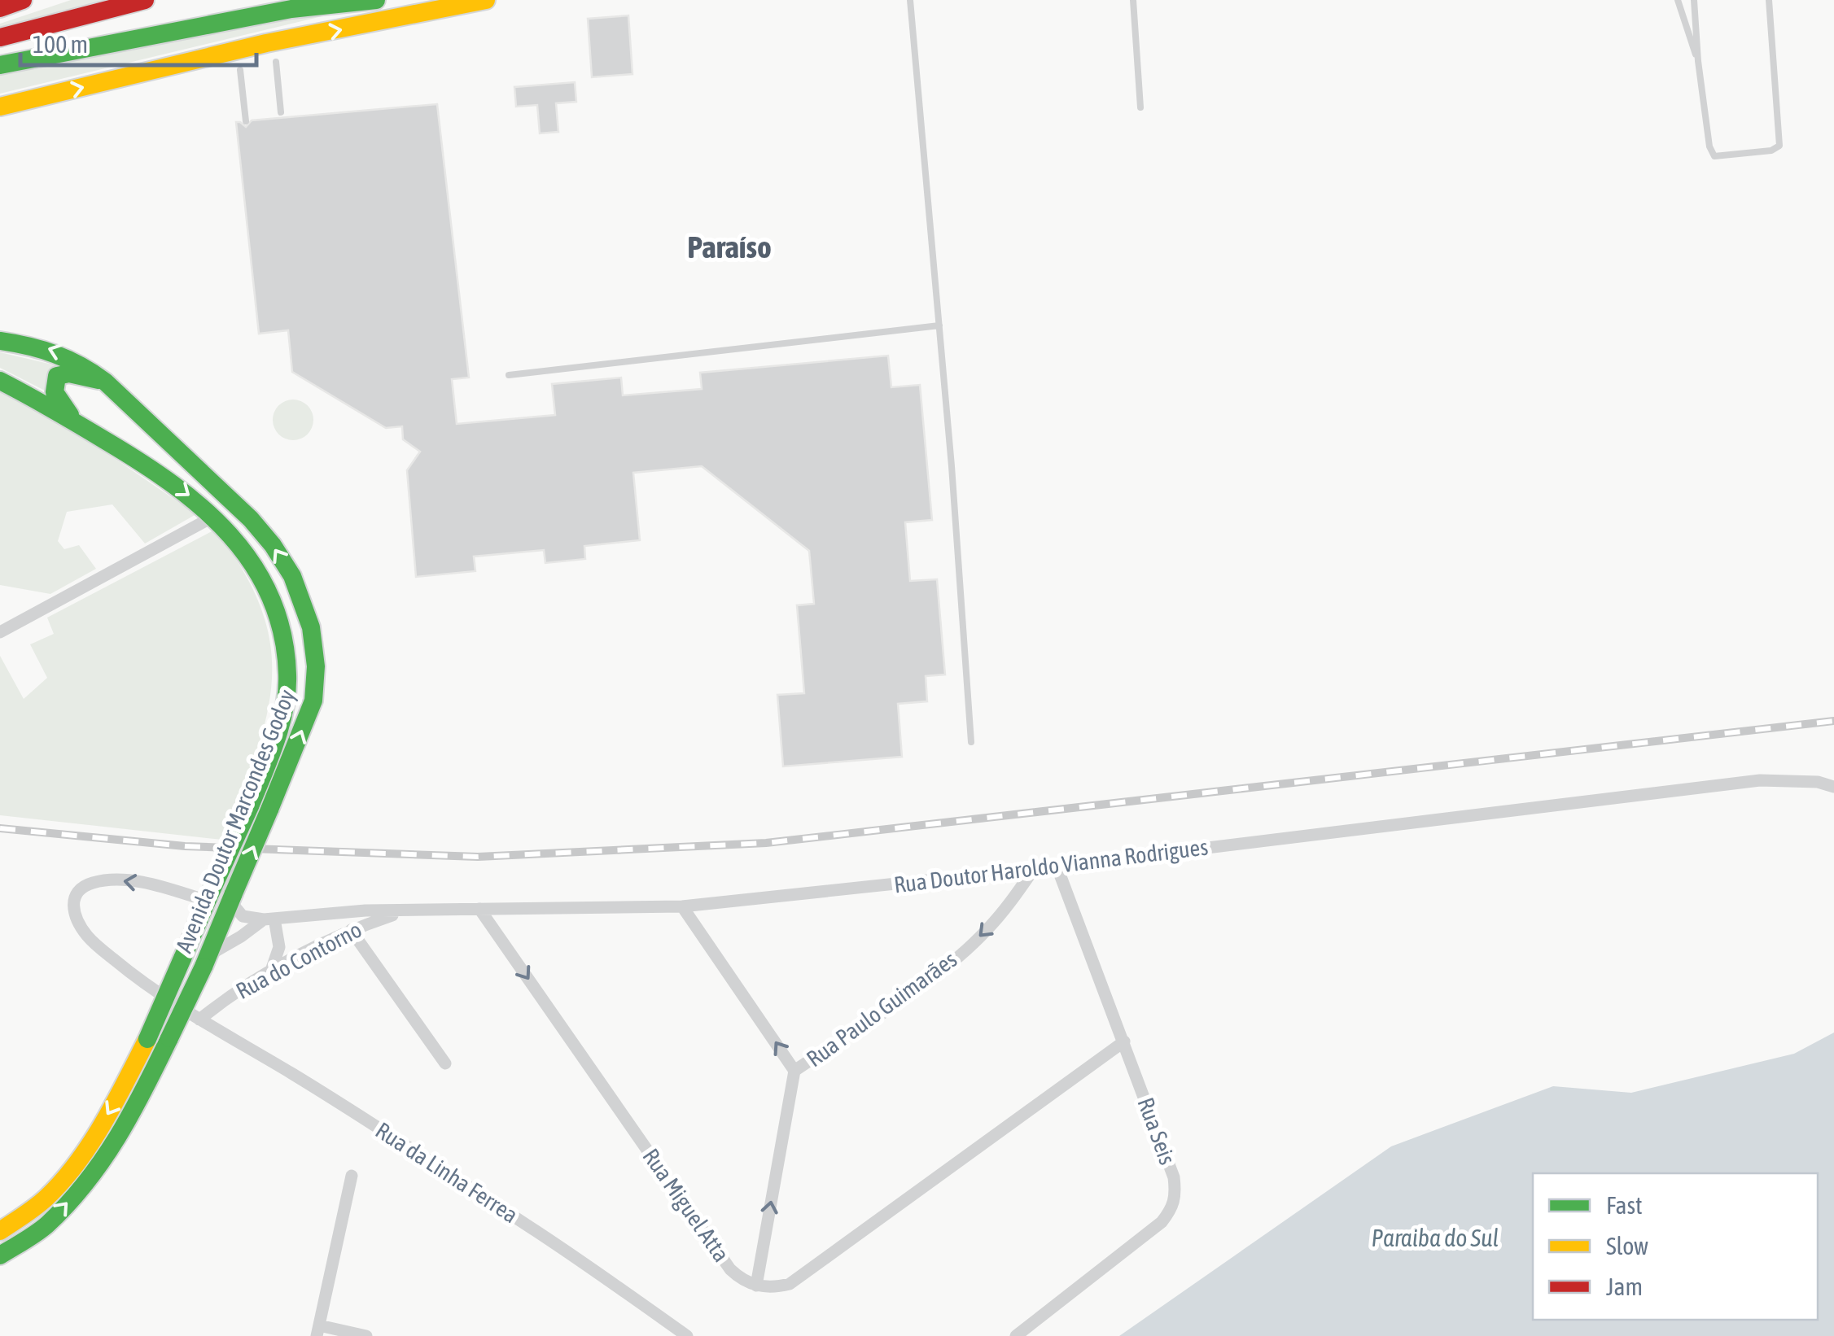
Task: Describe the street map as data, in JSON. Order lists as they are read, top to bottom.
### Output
{
  "streets": {
    "main road": ["Avenida Doutor Marcondes Godoy"],
    "street": [
      "Rua Doutor Haroldo Vianna Rodrigues",
      "Rua do Contorno",
      "Rua Paulo Guimarães",
      "Rua Seis",
      "Rua da Linha Ferrea",
      "Rua Miguel Atta"
    ]
  },
  "crossings": [
    ["Avenida Doutor Marcondes Godoy", "Rua da Linha Ferrea"],
    ["Rua Doutor Haroldo Vianna Rodrigues", "Rua do Contorno"],
    ["Rua Doutor Haroldo Vianna Rodrigues", "Rua Paulo Guimarães"],
    ["Rua Doutor Haroldo Vianna Rodrigues", "Rua Seis"],
    ["Rua Doutor Haroldo Vianna Rodrigues", "Rua Miguel Atta"],
    ["Rua do Contorno", "Rua da Linha Ferrea"]
  ],
  "one_way": ["Rua Miguel Atta"],
  "districts": ["Paraíso"],
  "water": ["Paraiba do Sul"],
  "legend": ["Fast", "Slow", "Jam"],
  "scale_bar": "100 m"
}
